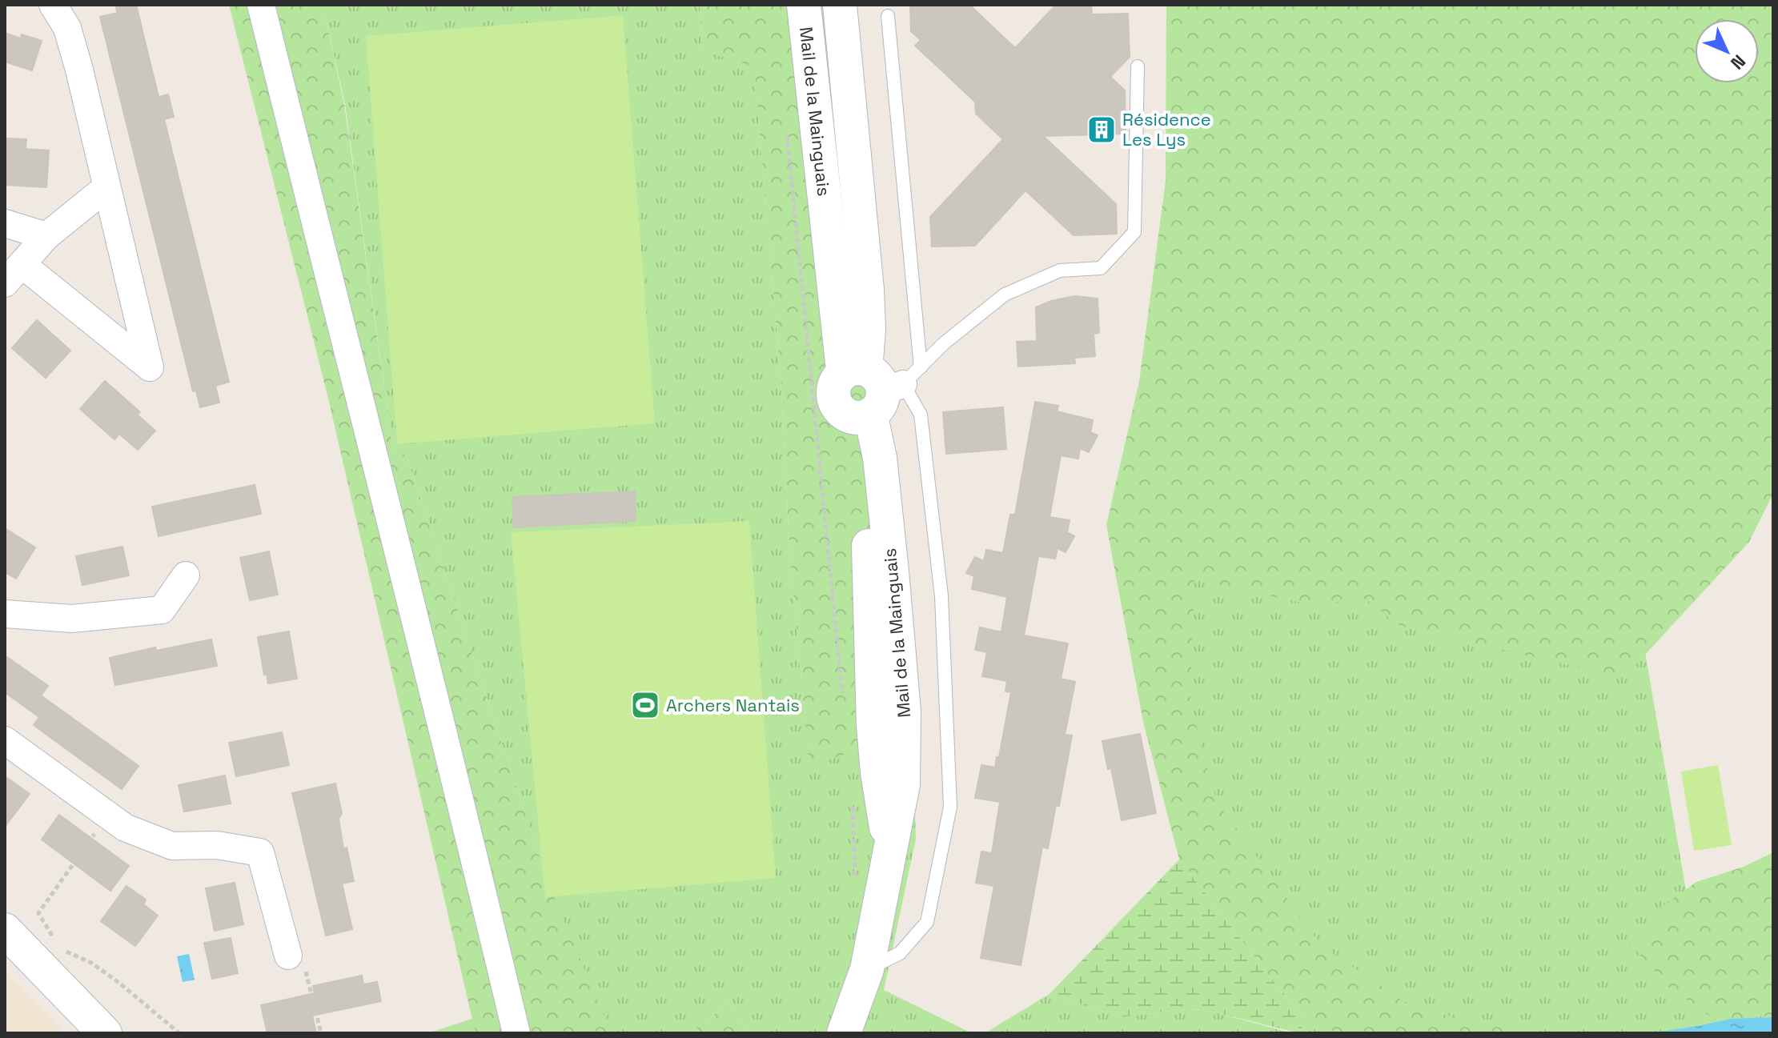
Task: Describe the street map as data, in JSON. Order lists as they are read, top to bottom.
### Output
{
  "streets": {
    "street": ["Mail de la Mainguais"]
  },
  "places": {
    "building": ["Résidence Les Lys"],
    "sports": ["Archers Nantais"]
  },
  "north": "bottom right"
}
